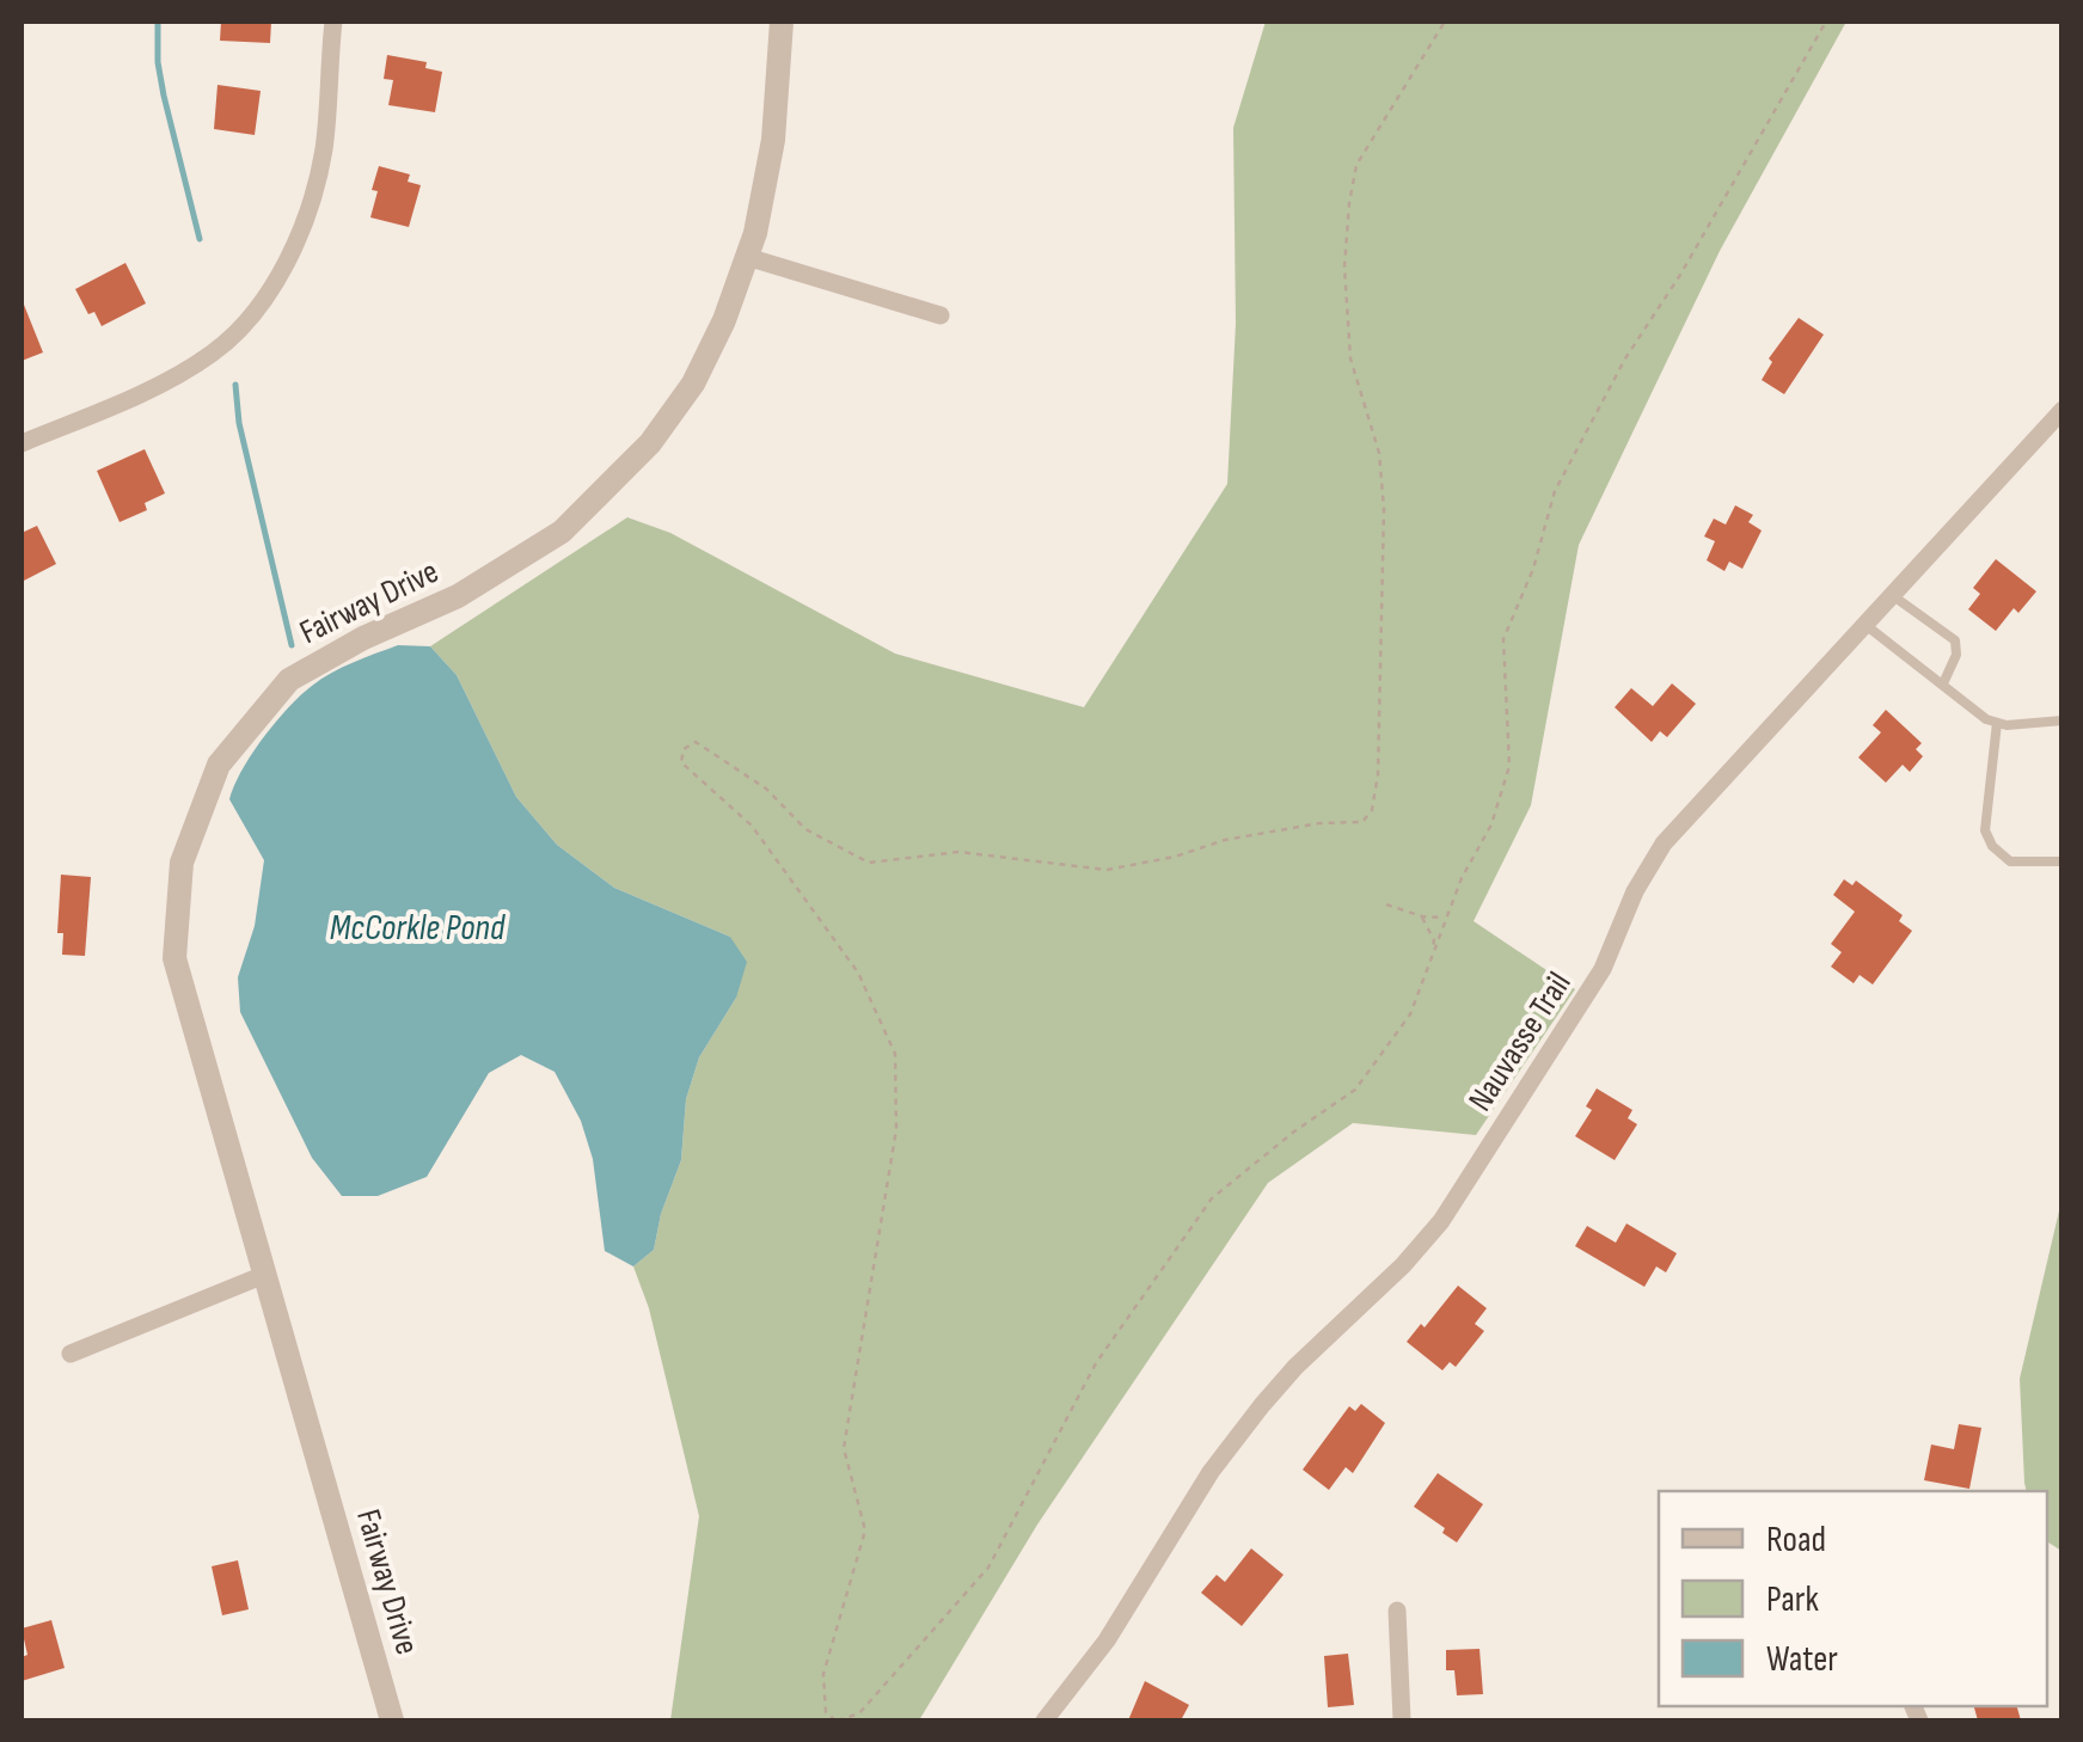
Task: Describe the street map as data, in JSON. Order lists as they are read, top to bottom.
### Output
{
  "streets": {
    "street": ["Fairway Drive", "Nauvasse Trail"]
  },
  "water": ["McCorkle Pond"],
  "legend": ["Road", "Park", "Water"]
}
